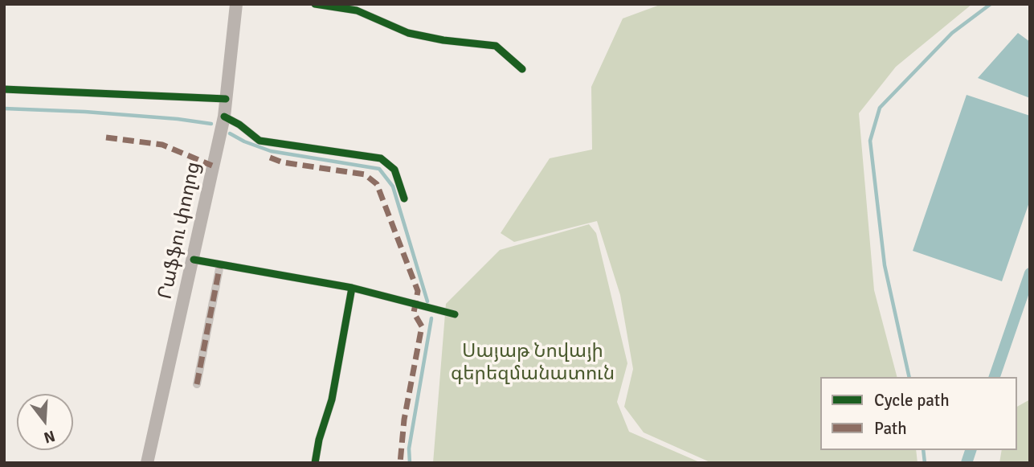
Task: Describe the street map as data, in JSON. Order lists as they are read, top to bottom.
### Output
{
  "streets": {
    "main road": ["Րաֆֆու փողոց"]
  },
  "parks": ["Սայաթ Նովայի գերեզմանատուն"],
  "legend": ["Cycle path", "Path"],
  "north": "bottom"
}
